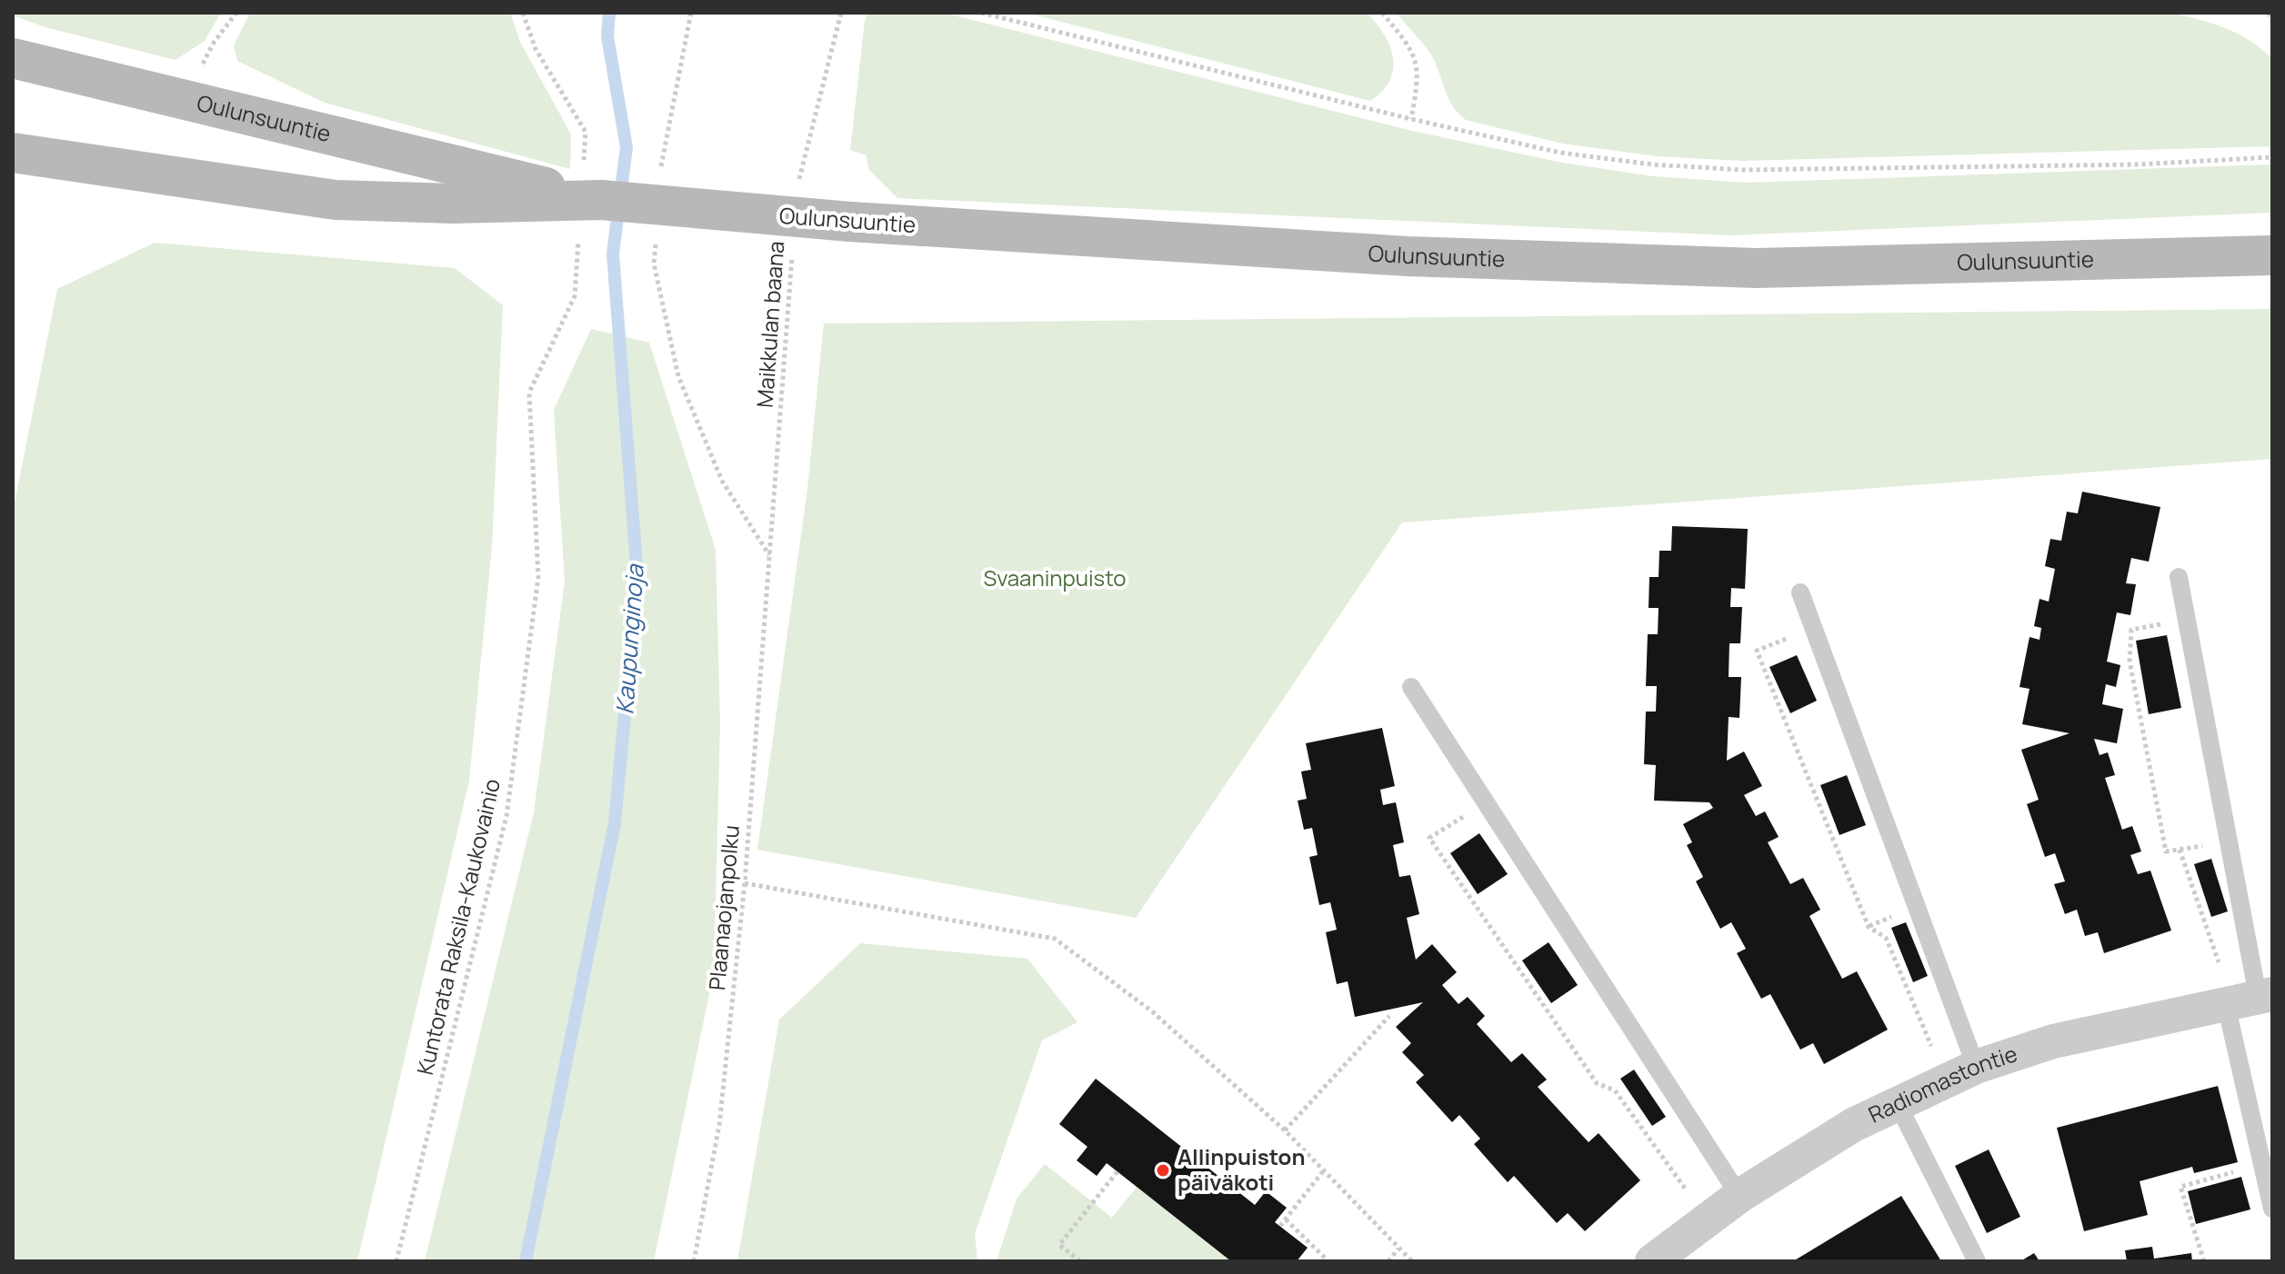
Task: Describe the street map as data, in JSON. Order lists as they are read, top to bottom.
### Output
{
  "streets": {
    "main road": ["Oulunsuuntie"],
    "street": ["Radiomastontie"],
    "path": ["Maikkulan baana", "Plaanaojanpolku", "Kuntorata Raksila-Kaukovainio"]
  },
  "crossings": [
    ["Maikkulan baana", "Plaanaojanpolku"]
  ],
  "water": ["Kaupunginoja"],
  "parks": ["Svaaninpuisto"],
  "places": ["Allinpuiston päiväkoti"]
}
